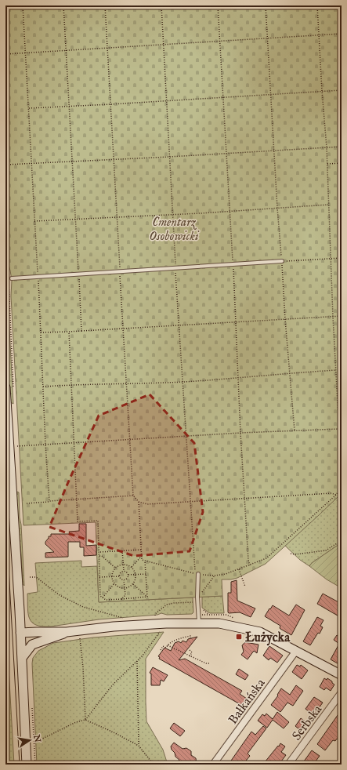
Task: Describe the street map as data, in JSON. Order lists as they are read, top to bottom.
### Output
{
  "streets": {
    "street": ["Bałkańska", "Serbska"]
  },
  "parks": ["Cmentarz Osobowicki"],
  "places": {
    "transit": ["Łużycka"]
  },
  "north": "right"
}
